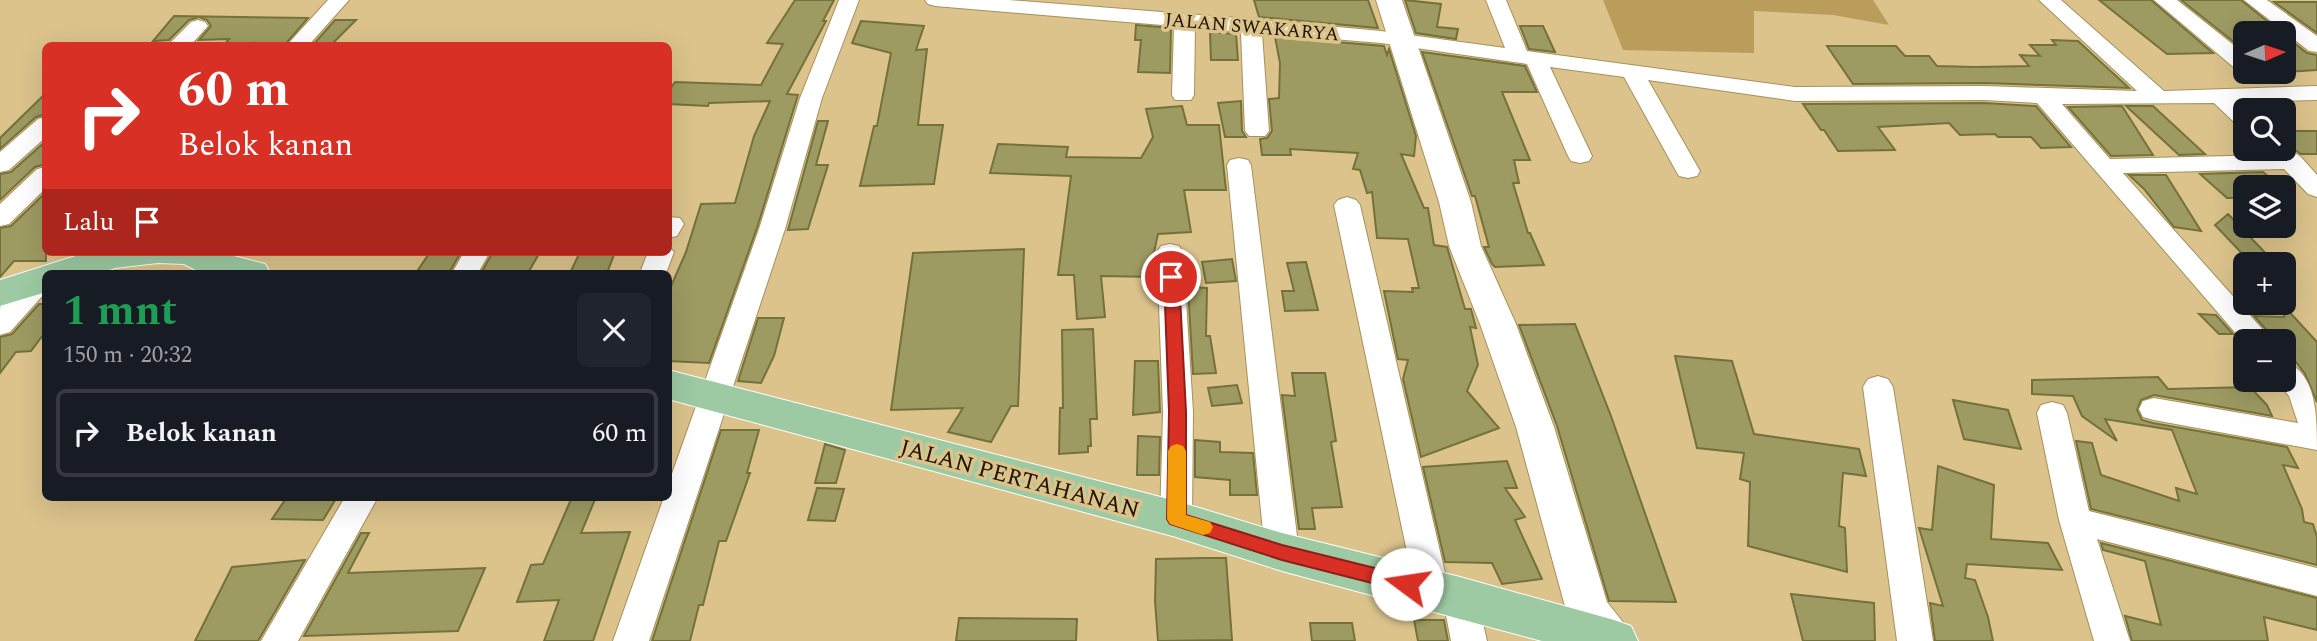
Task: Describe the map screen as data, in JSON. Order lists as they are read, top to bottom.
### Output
{
  "streets": {
    "main road": ["JALAN PERTAHANAN"],
    "street": ["JALAN SWAKARYA"]
  },
  "north": "right",
  "page": {
    "map_buttons": ["+", "−"],
    "turn": ["60 m", "Belok kanan"],
    "then": "Lalu",
    "heading": ["1 mnt", "150 m · 20:32"],
    "list": [
      {
        "name": "Belok kanan",
        "value": "60 m"
      }
    ]
  }
}
